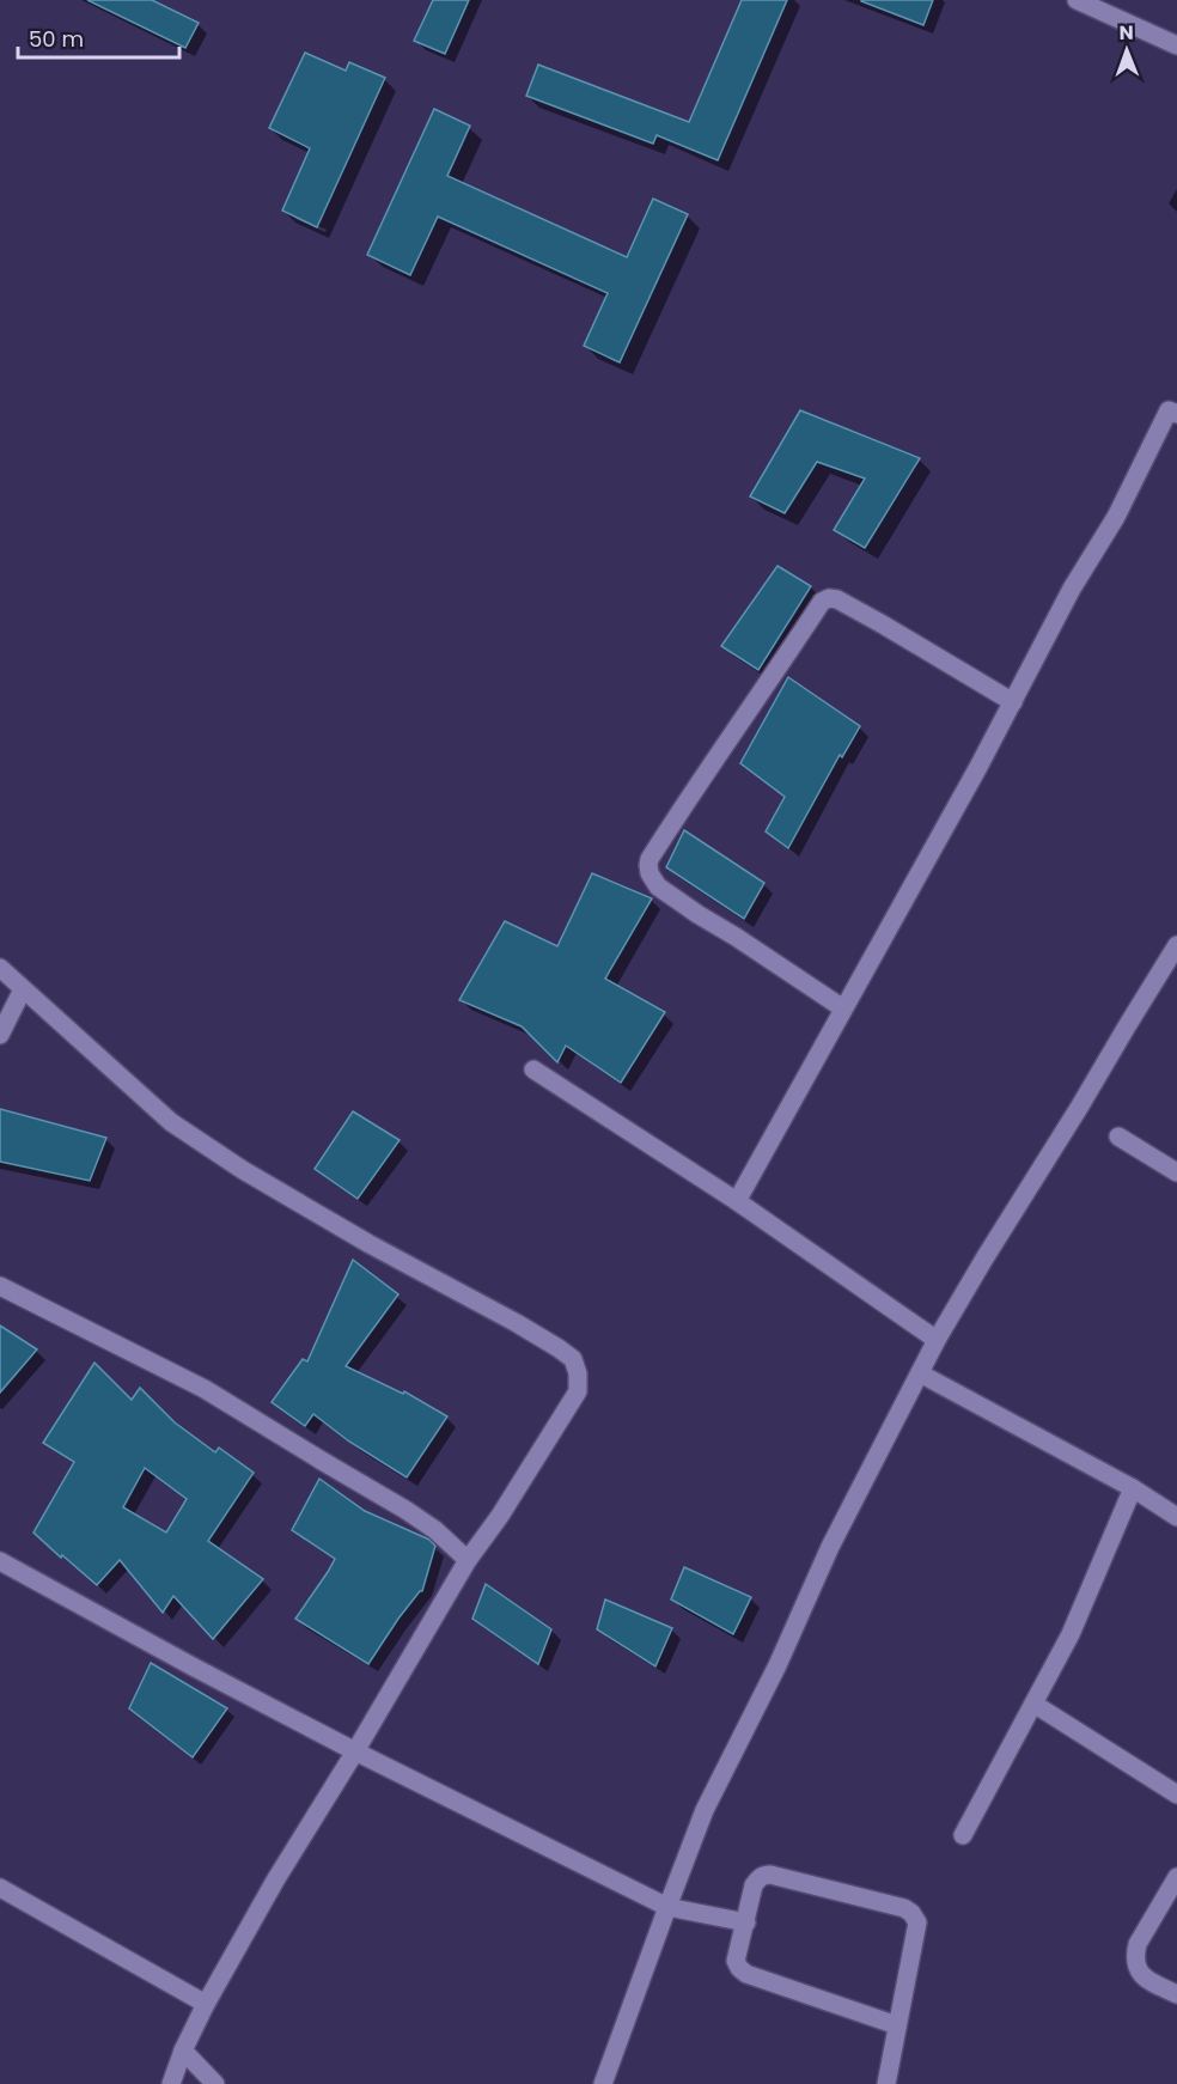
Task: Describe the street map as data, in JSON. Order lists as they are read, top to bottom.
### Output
{
  "scale_bar": "50 m",
  "north": "top"
}
